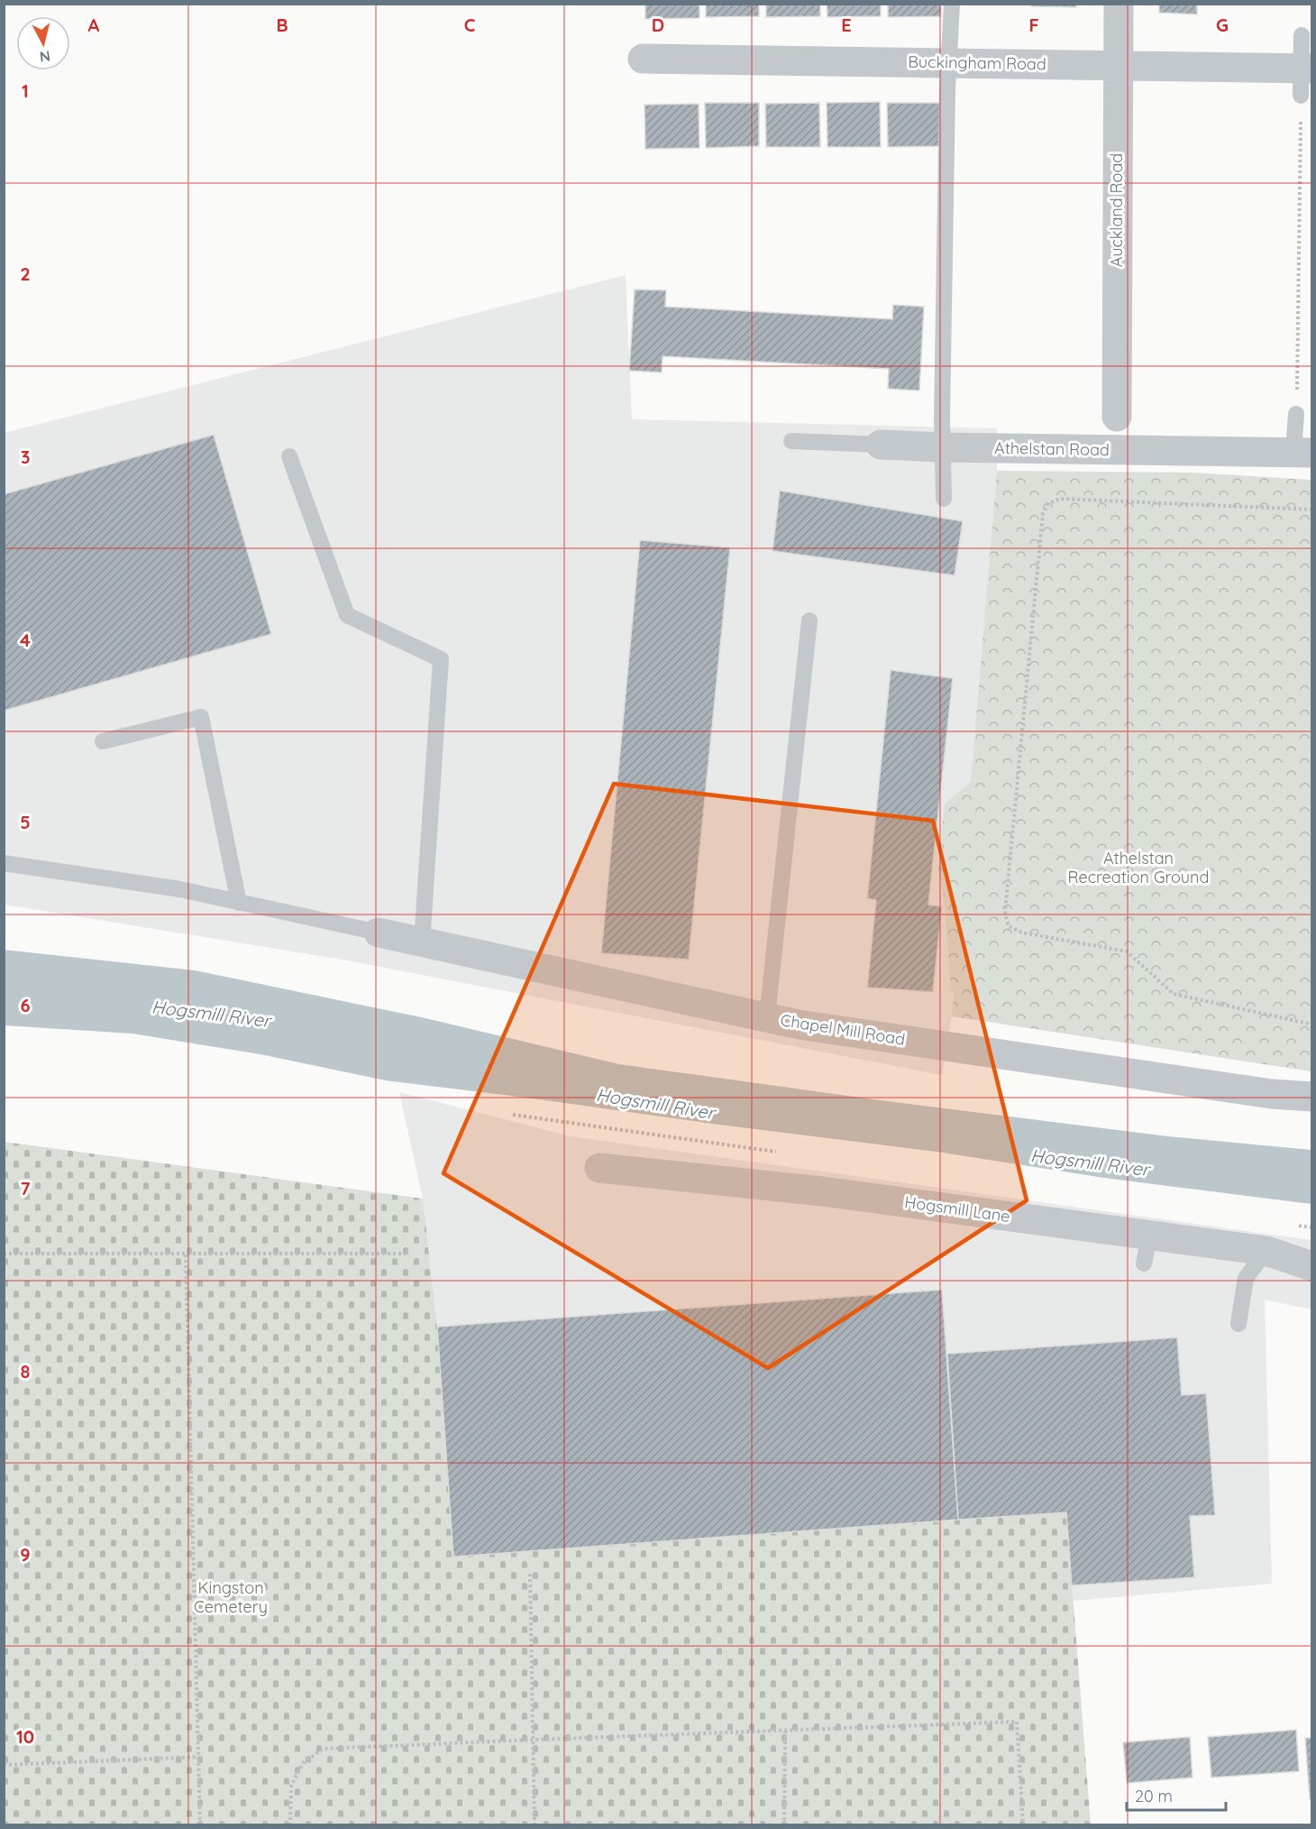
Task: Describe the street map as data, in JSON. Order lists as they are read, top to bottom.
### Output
{
  "streets": {
    "street": [
      "Buckingham Road",
      "Auckland Road",
      "Athelstan Road",
      "Chapel Mill Road",
      "Hogsmill Lane"
    ]
  },
  "crossings": [
    ["Buckingham Road", "Auckland Road"]
  ],
  "water": ["Hogsmill River"],
  "parks": ["Athelstan Recreation Ground", "Kingston Cemetery"],
  "scale_bar": "20 m",
  "north": "bottom",
  "grid": {
    "columns": [
      "A",
      "B",
      "C",
      "D",
      "E",
      "F",
      "G"
    ],
    "rows": [
      "1",
      "2",
      "3",
      "4",
      "5",
      "6",
      "7",
      "8",
      "9",
      "10"
    ]
  }
}
